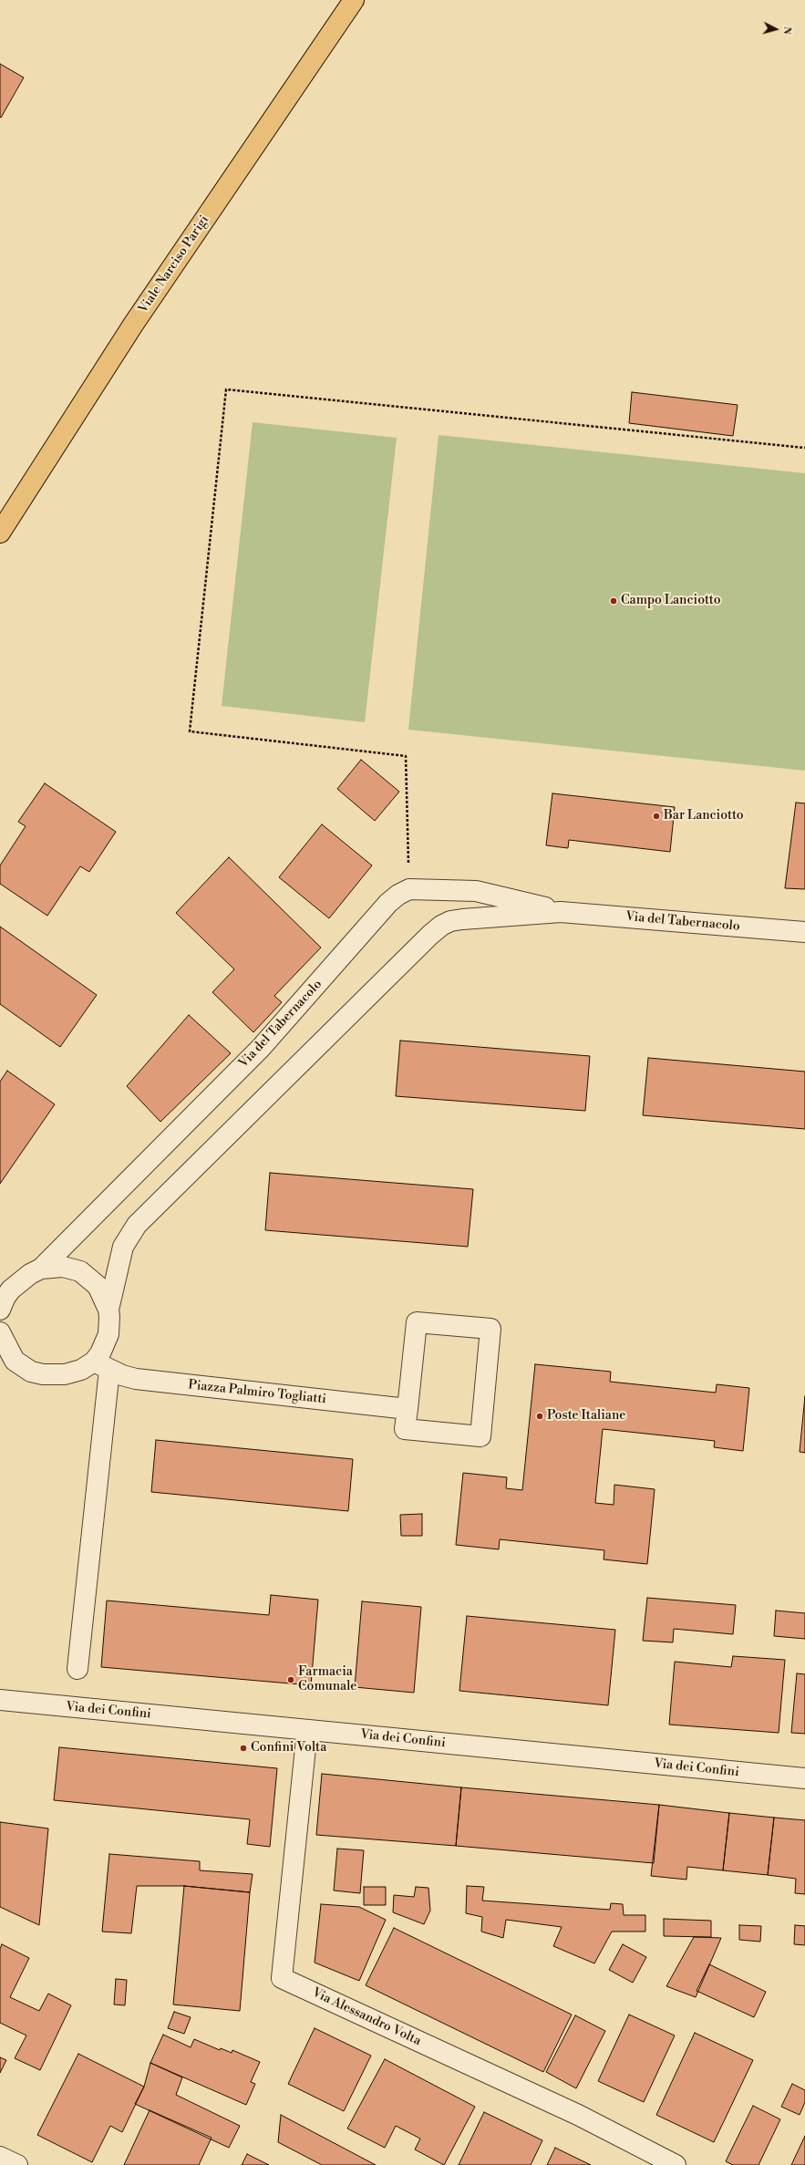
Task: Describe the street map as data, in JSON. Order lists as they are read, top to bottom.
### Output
{
  "streets": {
    "main road": ["Viale Narciso Parigi"],
    "street": [
      "Via del Tabernacolo",
      "Piazza Palmiro Togliatti",
      "Via dei Confini",
      "Via Alessandro Volta"
    ]
  },
  "crossings": [
    ["Via dei Confini", "Via Alessandro Volta"]
  ],
  "places": [
    "Campo Lanciotto",
    "Bar Lanciotto",
    "Poste Italiane",
    "Farmacia Comunale",
    "Confini Volta"
  ],
  "north": "right"
}
